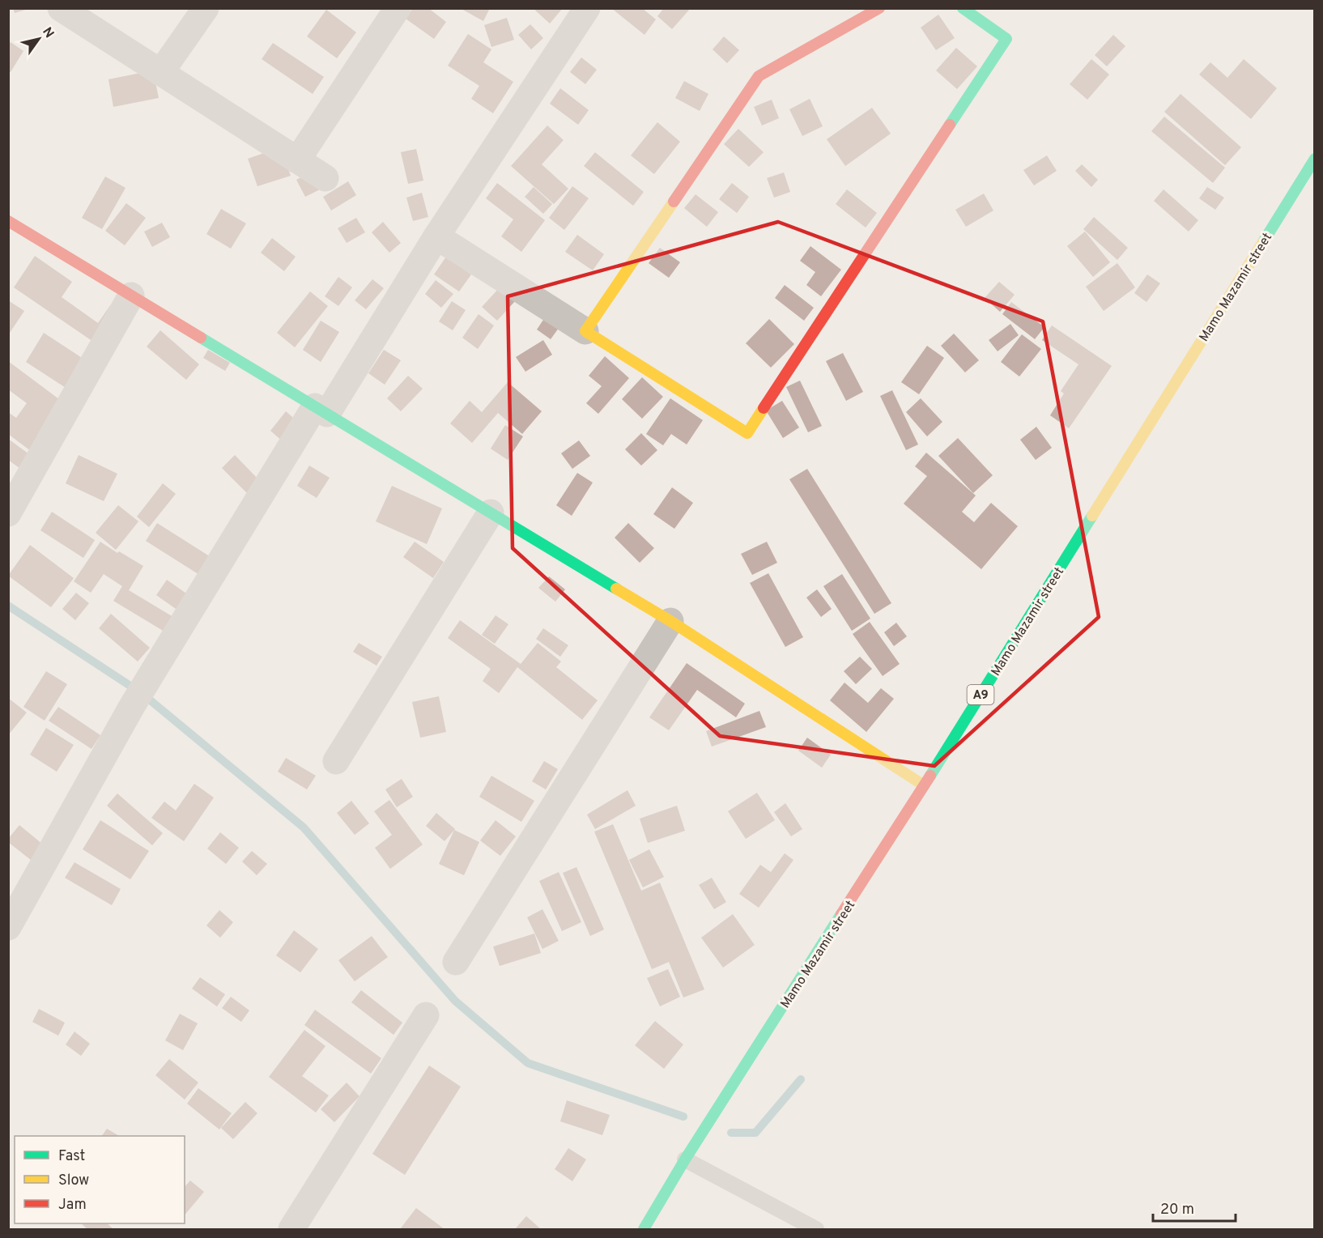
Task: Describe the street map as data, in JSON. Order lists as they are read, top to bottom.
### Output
{
  "streets": {
    "street": ["Mamo Mazamir street", "A9"]
  },
  "legend": ["Fast", "Slow", "Jam"],
  "scale_bar": "20 m",
  "north": "top right"
}
